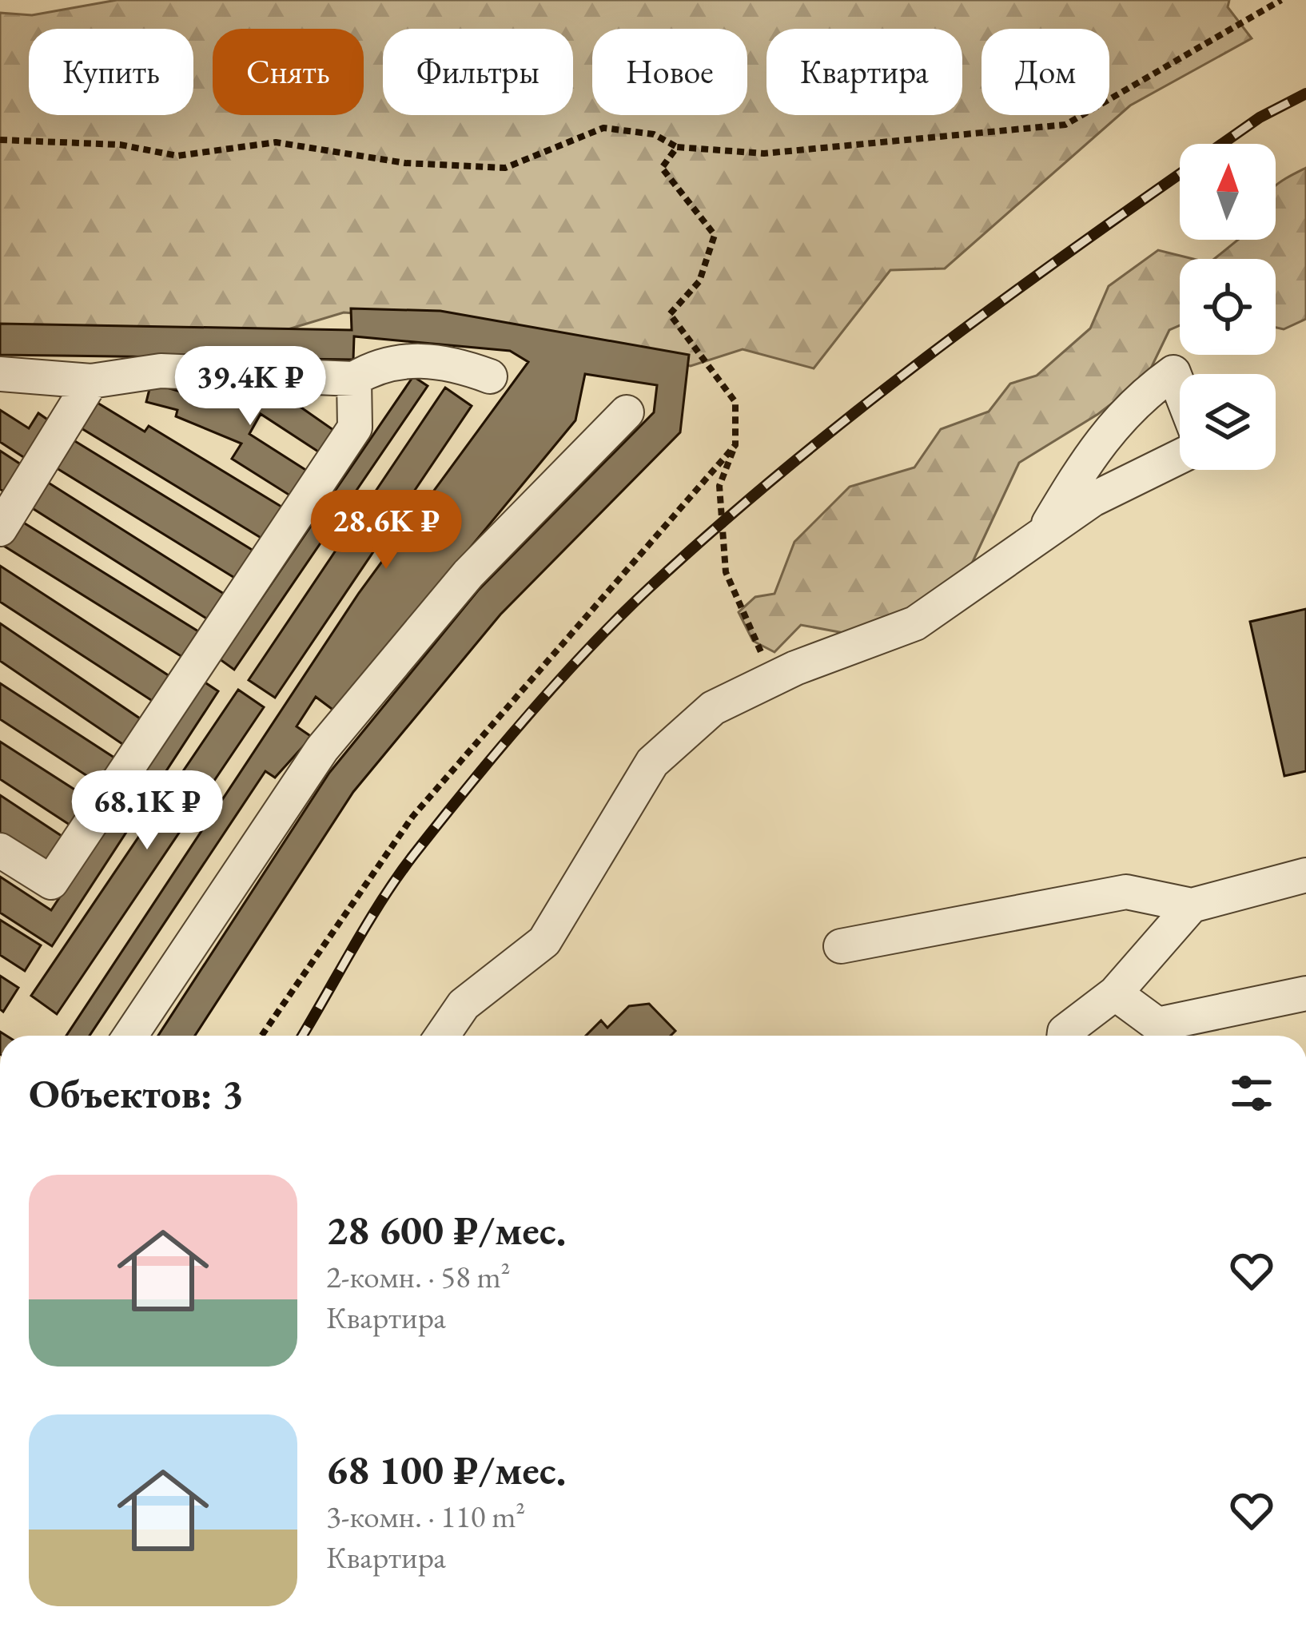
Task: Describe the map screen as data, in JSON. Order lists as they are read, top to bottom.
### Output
{
  "north": "top",
  "page": {
    "chip": [
      "Купить",
      "Снять",
      "Фильтры",
      "Новое",
      "Квартира",
      "Дом"
    ],
    "price": ["39.4K ₽", "28.6K ₽", "68.1K ₽"],
    "heading": "Объектов: 3",
    "list": [
      {
        "name": "28 600 ₽/мес.",
        "note": "2-комн. · 58 m² · Квартира"
      },
      {
        "name": "68 100 ₽/мес.",
        "note": "3-комн. · 110 m² · Квартира"
      }
    ]
  }
}
